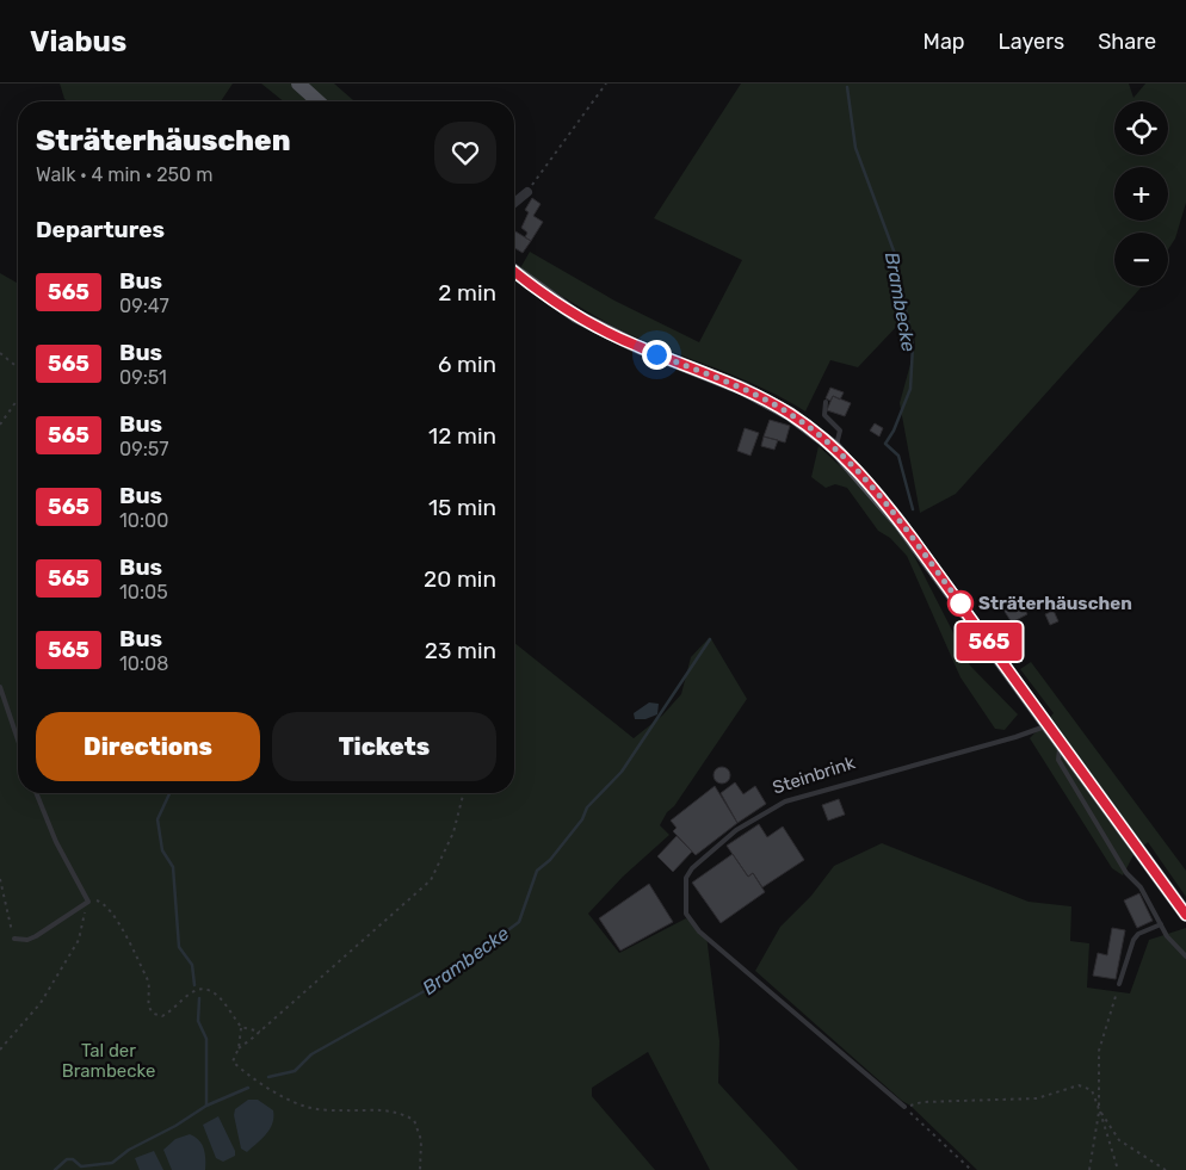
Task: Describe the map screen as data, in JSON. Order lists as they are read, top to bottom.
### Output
{
  "streets": {
    "lane": ["Steinbrink"]
  },
  "water": ["Brambecke"],
  "parks": ["Tal der Brambecke"],
  "places": ["Sträterhäuschen"],
  "lines": ["bus line 565"],
  "page": {
    "header": "Viabus",
    "nav": ["Map", "Layers", "Share"],
    "on_map": "565",
    "map_buttons": ["+", "−"],
    "heading": [
      ["Sträterhäuschen", "Walk · 4 min · 250 m"],
      "Departures"
    ],
    "list": [
      {
        "mark": "565",
        "name": "Bus",
        "note": "09:47",
        "value": "2 min"
      },
      {
        "mark": "565",
        "name": "Bus",
        "note": "09:51",
        "value": "6 min"
      },
      {
        "mark": "565",
        "name": "Bus",
        "note": "09:57",
        "value": "12 min"
      },
      {
        "mark": "565",
        "name": "Bus",
        "note": "10:00",
        "value": "15 min"
      },
      {
        "mark": "565",
        "name": "Bus",
        "note": "10:05",
        "value": "20 min"
      },
      {
        "mark": "565",
        "name": "Bus",
        "note": "10:08",
        "value": "23 min"
      }
    ],
    "buttons": ["Directions", "Tickets"]
  }
}
